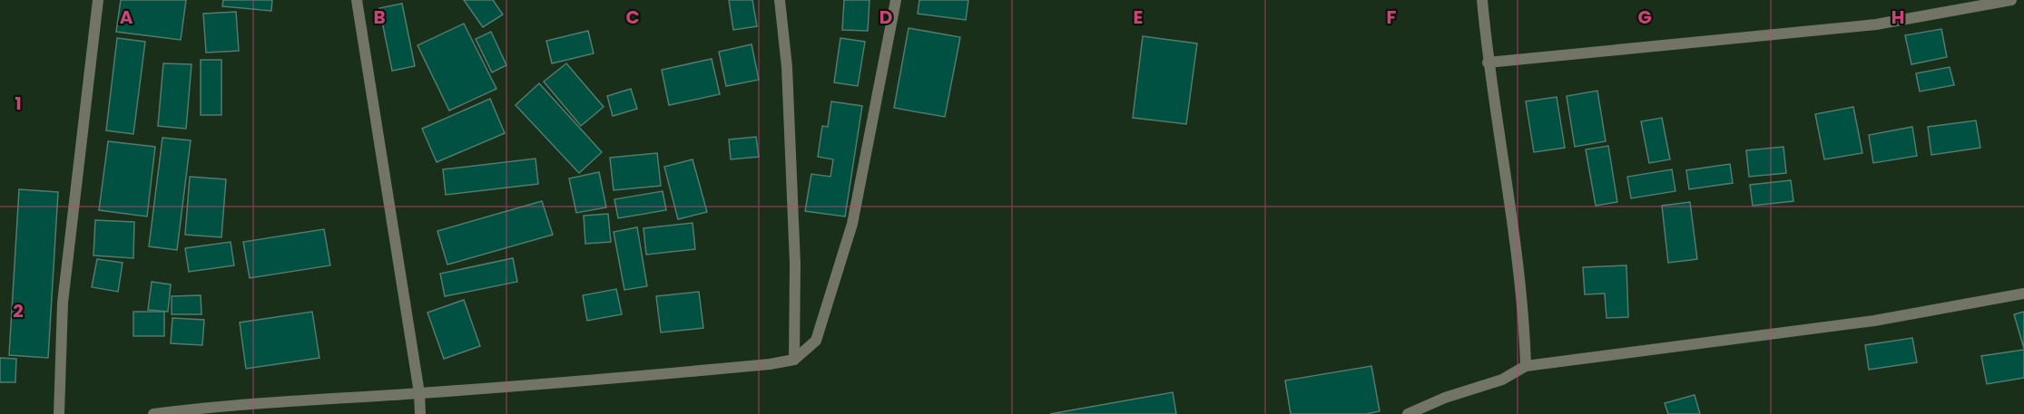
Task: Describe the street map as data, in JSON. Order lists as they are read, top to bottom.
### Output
{
  "grid": {
    "columns": [
      "A",
      "B",
      "C",
      "D",
      "E",
      "F",
      "G",
      "H"
    ],
    "rows": ["1", "2"]
  }
}
